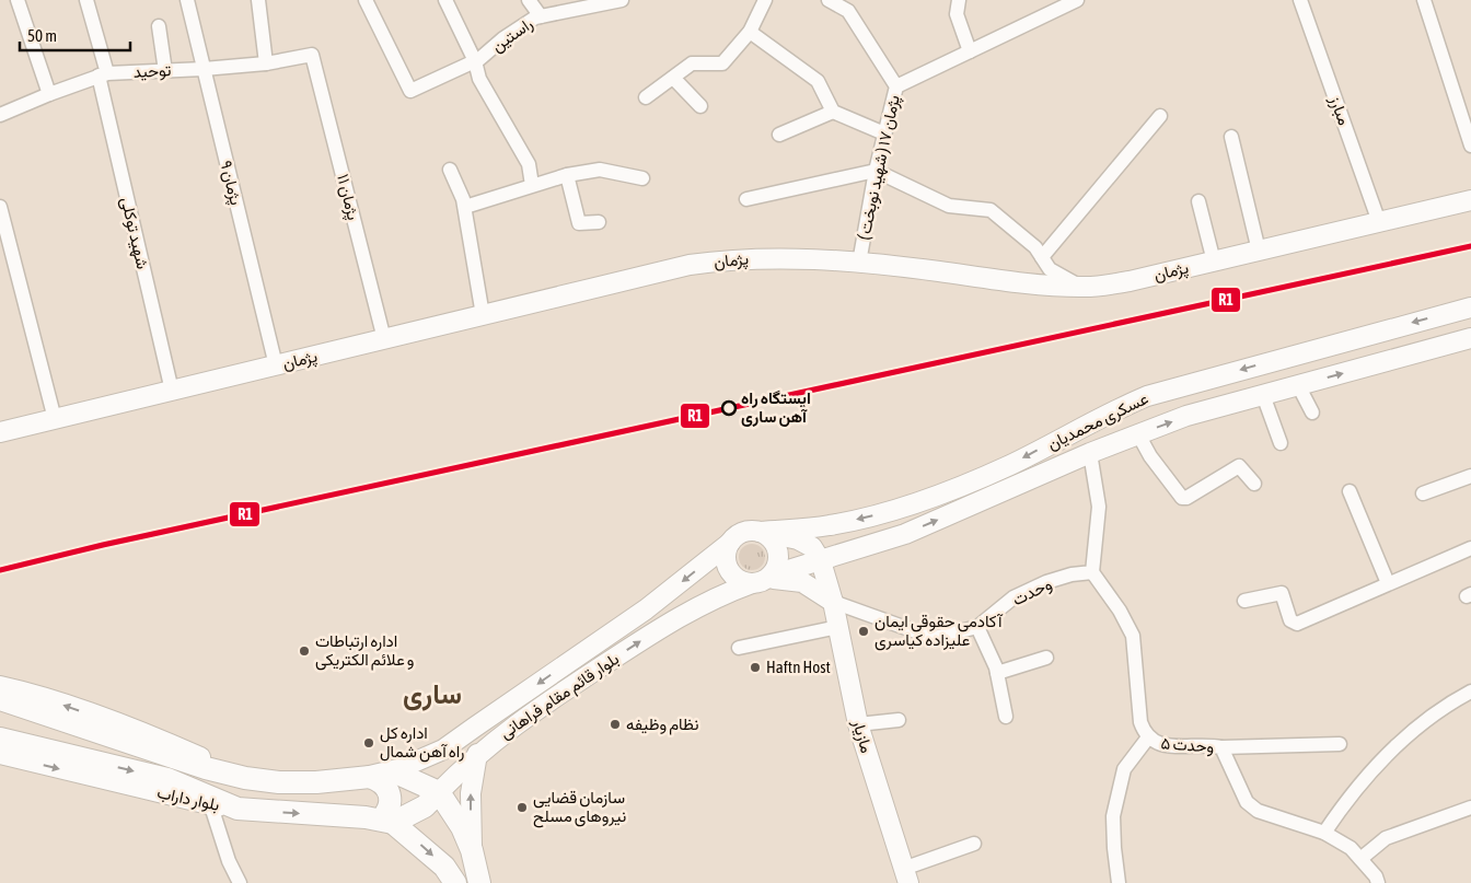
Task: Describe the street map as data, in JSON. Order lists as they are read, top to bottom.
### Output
{
  "streets": {
    "main road": [
      "پژمان",
      "عسکری محمدیان",
      "بلوار قائم مقام فراهانی",
      "مازیار",
      "بلوار داراب"
    ],
    "street": [
      "راستین",
      "توحید",
      "مبارز",
      "پژمان ۱۷ ( شهید نوبخت )",
      "پژمان ۹",
      "پژمان ۱۱",
      "شهید توکلی",
      "وحدت",
      "وحدت ۵"
    ]
  },
  "crossings": [
    ["توحید", "پژمان ۹"],
    ["توحید", "پژمان ۱۱"],
    ["توحید", "شهید توکلی"],
    ["مبارز", "پژمان"],
    ["پژمان ۱۷ ( شهید نوبخت )", "پژمان"],
    ["پژمان ۹", "پژمان"],
    ["پژمان ۱۱", "پژمان"],
    ["شهید توکلی", "پژمان"],
    ["عسکری محمدیان", "بلوار قائم مقام فراهانی"],
    ["عسکری محمدیان", "مازیار"],
    ["وحدت", "مازیار"],
    ["وحدت", "وحدت ۵"],
    ["بلوار قائم مقام فراهانی", "مازیار"],
    ["بلوار قائم مقام فراهانی", "بلوار داراب"]
  ],
  "districts": ["ساری"],
  "places": [
    "ایستگاه راه آهن ساری",
    "آکادمی حقوقی ایمان علیزاده کیاسری",
    "اداره ارتباطات و علائم الکتریکی",
    "Haftn Host",
    "نظام وظیفه",
    "اداره کل راه آهن شمال",
    "سازمان قضایی نیروهای مسلح"
  ],
  "lines": ["transit line R1"],
  "scale_bar": "50 m"
}
